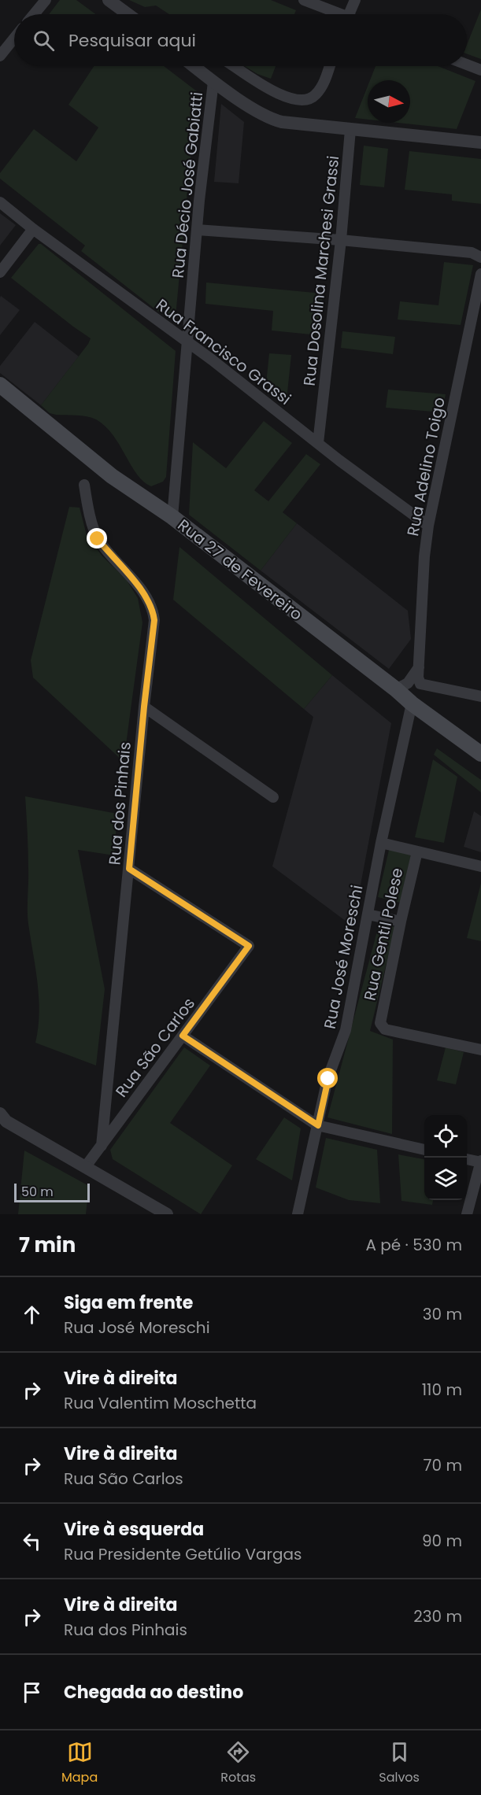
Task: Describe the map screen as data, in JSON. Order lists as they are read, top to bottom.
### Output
{
  "streets": {
    "main road": ["Rua 27 de Fevereiro"],
    "street": [
      "Rua Décio José Gabiatti",
      "Rua Dosolina Marchesi Grassi",
      "Rua Francisco Grassi",
      "Rua Adelino Toigo",
      "Rua dos Pinhais",
      "Rua Gentil Polese",
      "Rua José Moreschi",
      "Rua São Carlos"
    ]
  },
  "crossings": [
    ["Rua Décio José Gabiatti", "Rua Francisco Grassi"],
    ["Rua Décio José Gabiatti", "Rua 27 de Fevereiro"],
    ["Rua Dosolina Marchesi Grassi", "Rua Francisco Grassi"],
    ["Rua Francisco Grassi", "Rua Adelino Toigo"],
    ["Rua 27 de Fevereiro", "Rua José Moreschi"],
    ["Rua dos Pinhais", "Rua São Carlos"]
  ],
  "scale_bar": "50 m",
  "north": "right",
  "page": {
    "search": "Pesquisar aqui",
    "scale": "50 m",
    "heading": ["7 min", "A pé · 530 m"],
    "list": [
      ["Siga em frente", "Rua José Moreschi", "30 m"],
      ["Vire à direita", "Rua Valentim Moschetta", "110 m"],
      ["Vire à direita", "Rua São Carlos", "70 m"],
      ["Vire à esquerda", "Rua Presidente Getúlio Vargas", "90 m"],
      ["Vire à direita", "Rua dos Pinhais", "230 m"],
      "Chegada ao destino"
    ],
    "nav": ["Mapa", "Rotas", "Salvos"]
  }
}
